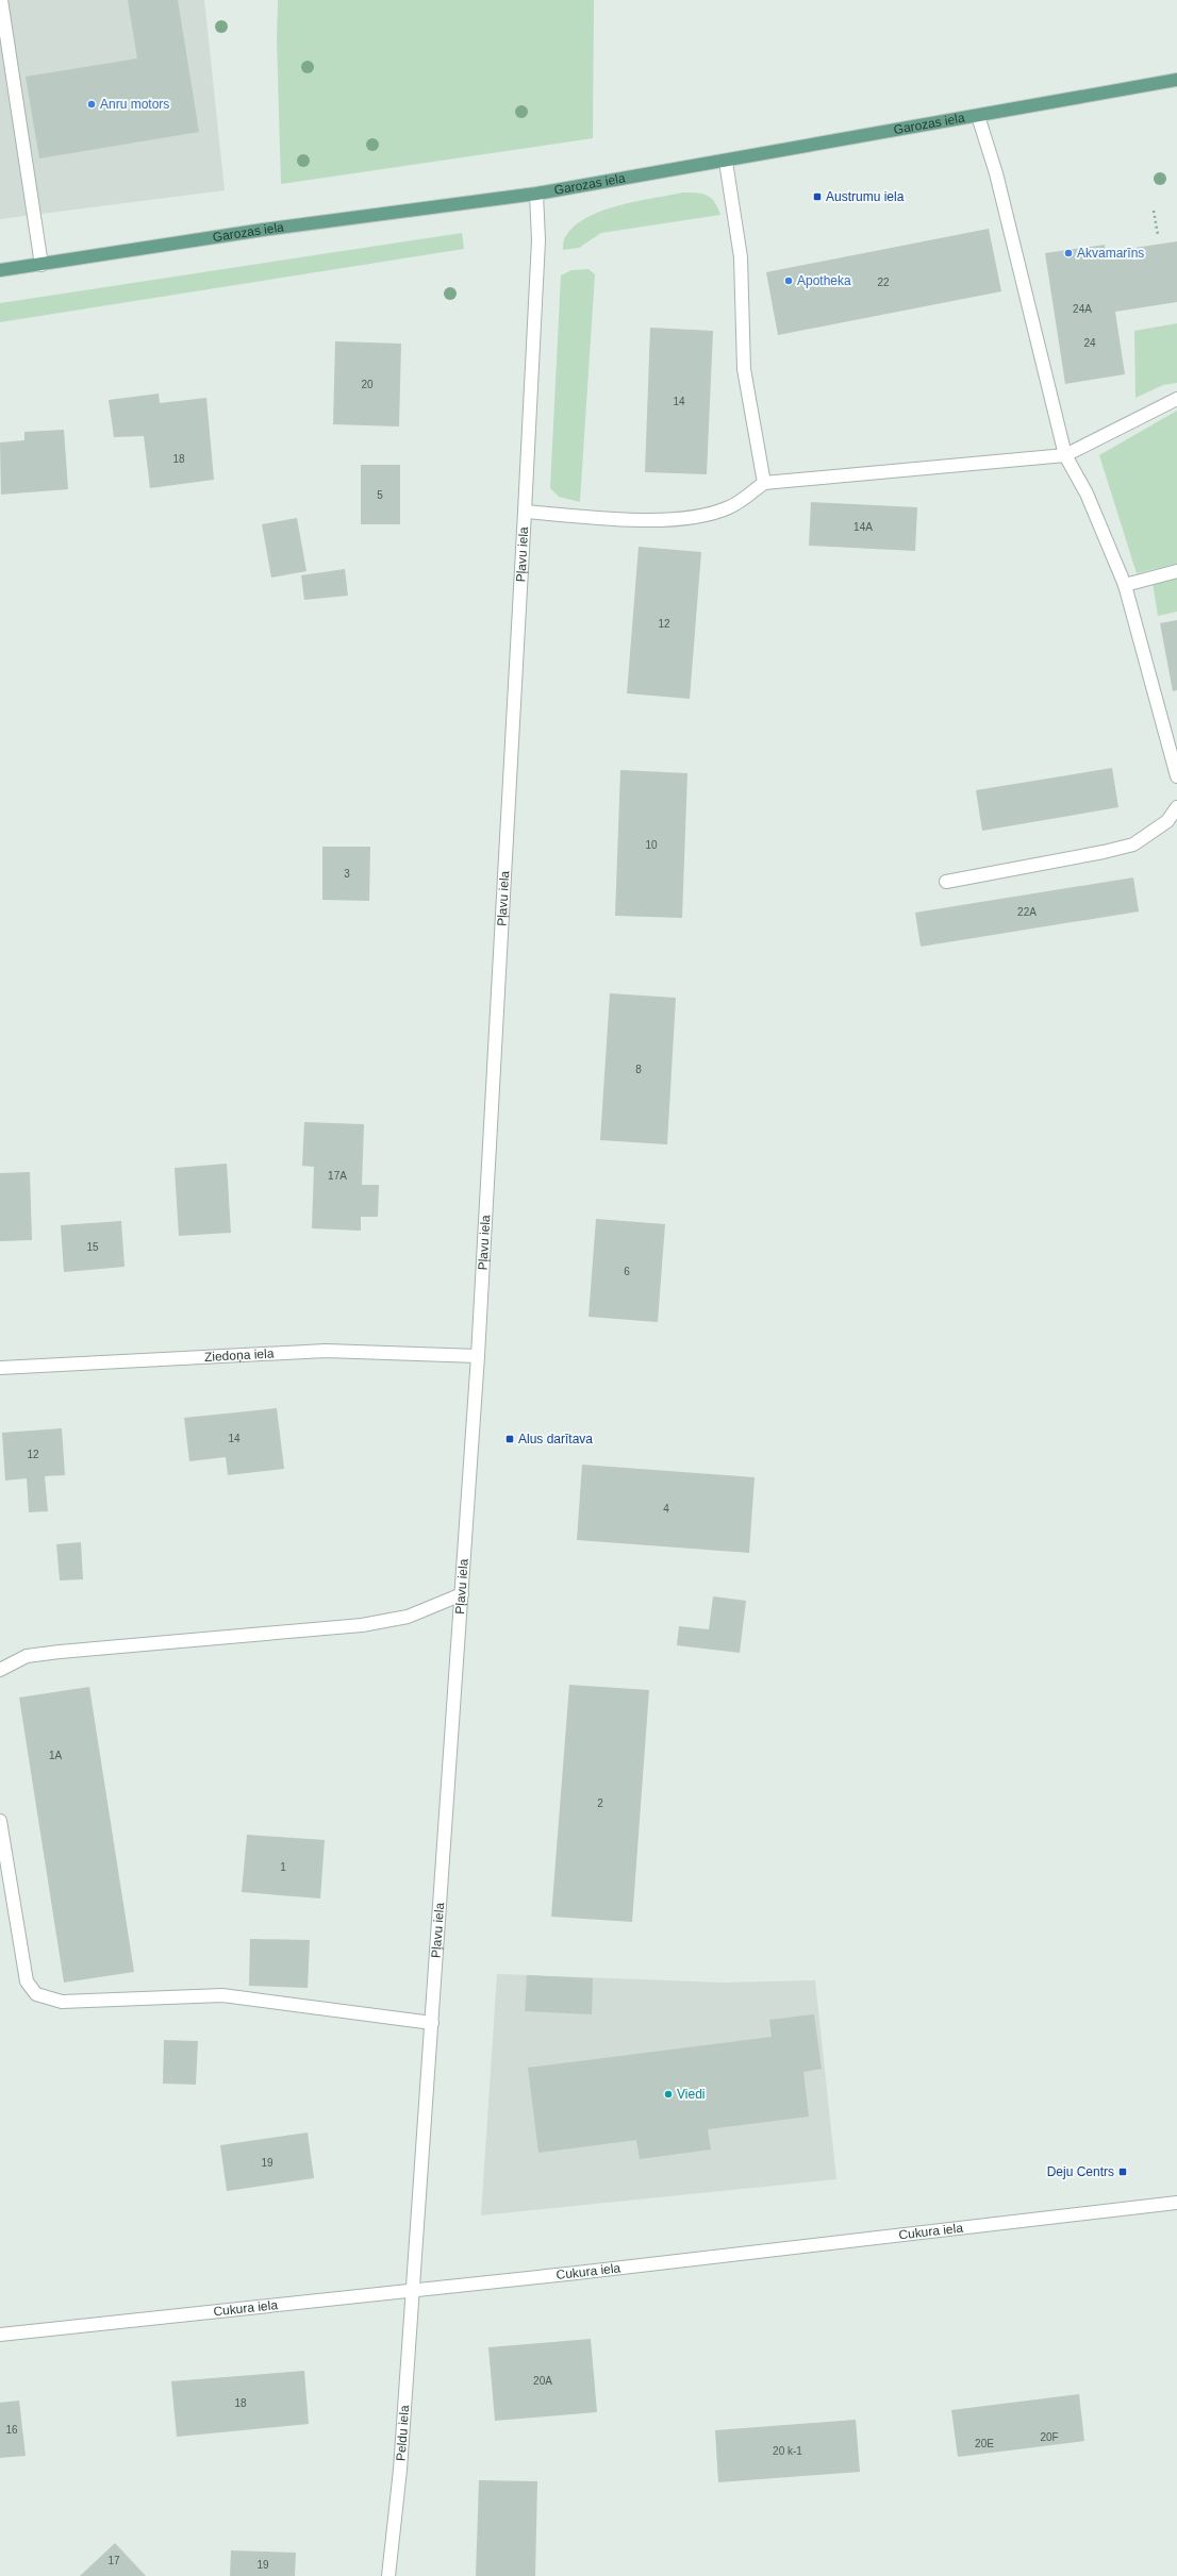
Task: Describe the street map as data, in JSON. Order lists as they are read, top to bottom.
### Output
{
  "streets": {
    "main road": ["Garozas iela"],
    "street": [
      "Pļavu iela",
      "Ziedoņa iela",
      "Cukura iela",
      "Peldu iela"
    ]
  },
  "crossings": [
    ["Garozas iela", "Pļavu iela"],
    ["Pļavu iela", "Ziedoņa iela"],
    ["Pļavu iela", "Cukura iela"],
    ["Pļavu iela", "Peldu iela"],
    ["Cukura iela", "Peldu iela"]
  ],
  "places": {
    "other": [
      "Anru motors",
      "Akvamarīns",
      "Apotheka",
      "Viedi"
    ],
    "transit": ["Austrumu iela", "Alus darītava", "Deju Centrs"]
  },
  "house_numbers": [
    "22",
    "24A",
    "24",
    "20",
    "14",
    "18",
    "5",
    "14A",
    "12",
    "10",
    "3",
    "22A",
    "8",
    "17A",
    "15",
    "6",
    "14",
    "12",
    "4",
    "1A",
    "2",
    "1",
    "19",
    "20A",
    "18",
    "16",
    "20F",
    "20E",
    "20 k-1",
    "17",
    "19"
  ]
}
